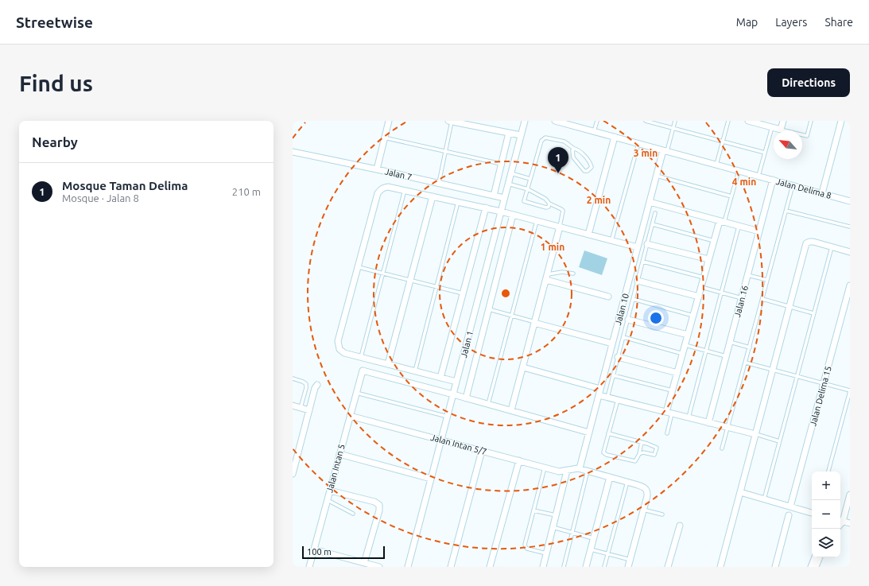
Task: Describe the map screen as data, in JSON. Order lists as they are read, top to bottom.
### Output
{
  "streets": {
    "street": [
      "Jalan 7",
      "Jalan Delima 8",
      "Jalan 16",
      "Jalan 10",
      "Jalan 1",
      "Jalan Delima 15",
      "Jalan Intan 5/7",
      "Jalan Intan 5"
    ]
  },
  "crossings": [
    ["Jalan 7", "Jalan 1"],
    ["Jalan Delima 8", "Jalan 16"],
    ["Jalan Delima 8", "Jalan 10"],
    ["Jalan 10", "Jalan Intan 5/7"],
    ["Jalan 1", "Jalan Intan 5/7"],
    ["Jalan 1", "Jalan Intan 5"],
    ["Jalan Intan 5/7", "Jalan Intan 5"]
  ],
  "scale_bar": "100 m",
  "north": "top left",
  "page": {
    "header": "Streetwise",
    "nav": ["Map", "Layers", "Share"],
    "buttons": "Directions",
    "title": "Find us",
    "heading": "Nearby",
    "pins": "1",
    "list": [
      {
        "mark": "1",
        "name": "Mosque Taman Delima",
        "note": "Mosque · Jalan 8",
        "value": "210 m"
      }
    ],
    "map_buttons": ["+", "−"],
    "scale": "100 m"
  },
  "rings": [
    "3 min",
    "4 min",
    "2 min",
    "1 min"
  ]
}
